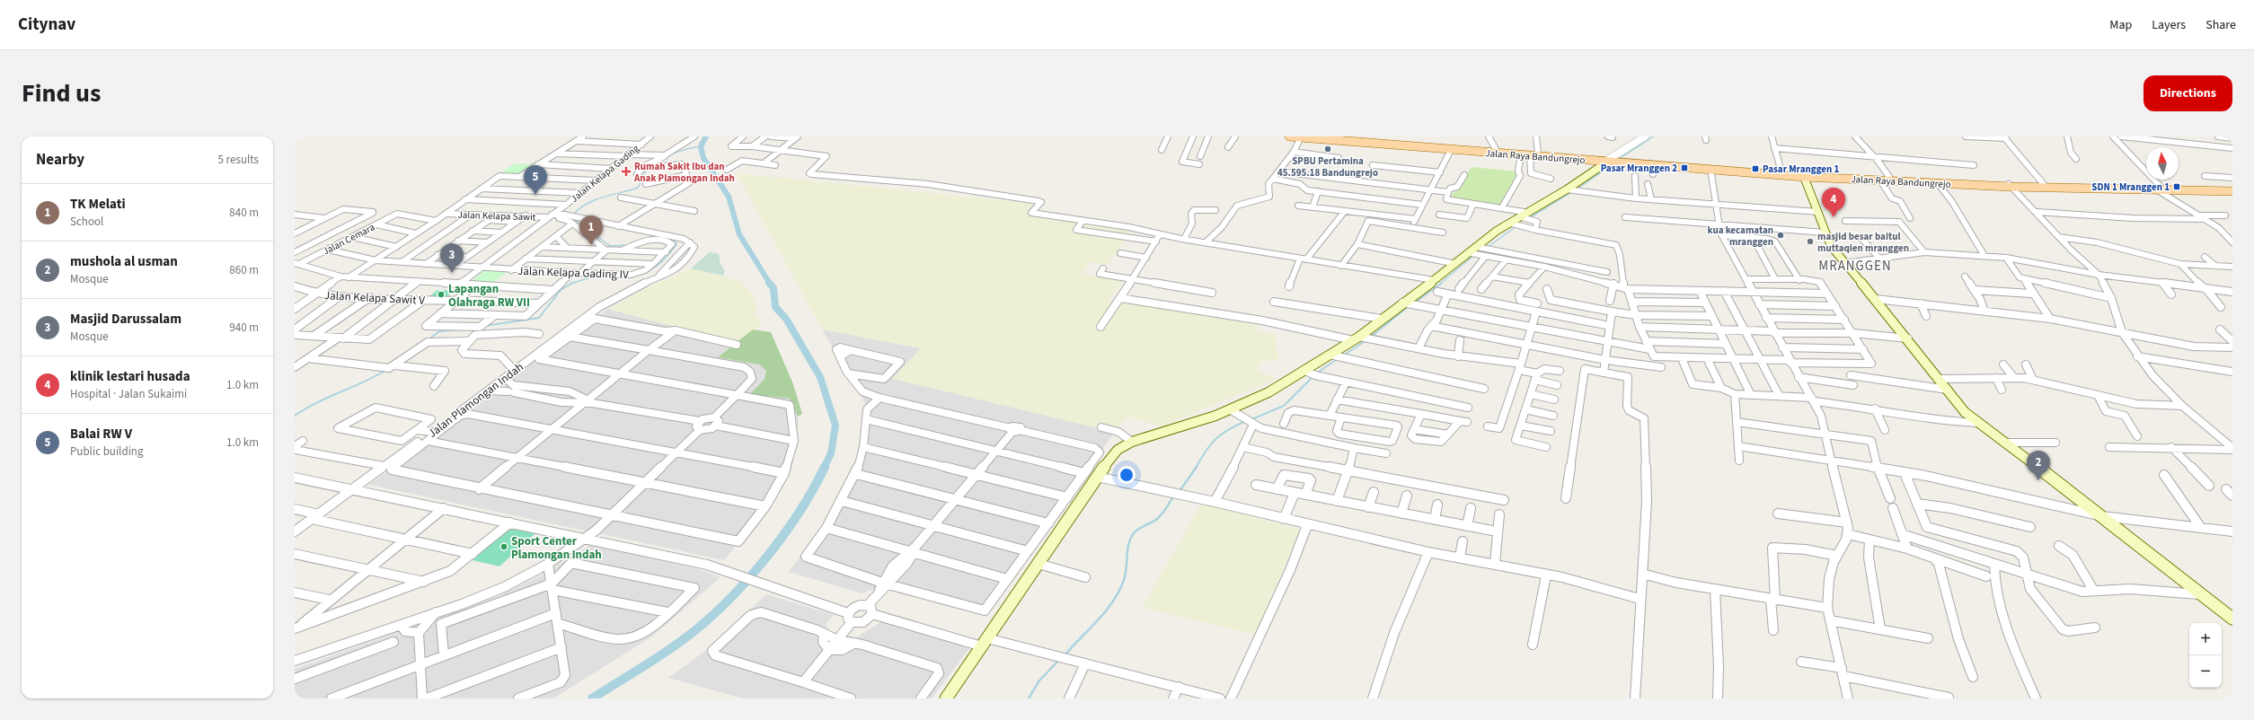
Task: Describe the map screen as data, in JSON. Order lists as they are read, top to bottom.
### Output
{
  "streets": {
    "main road": ["Jalan Raya Bandungrejo"],
    "street": [
      "Jalan Kelapa Gading",
      "Jalan Kelapa Sawit",
      "Jalan Cemara",
      "Jalan Kelapa Gading IV",
      "Jalan Kelapa Sawit V",
      "Jalan Plamongan Indah"
    ]
  },
  "crossings": [
    ["Jalan Kelapa Gading", "Jalan Kelapa Sawit"],
    ["Jalan Kelapa Gading", "Jalan Kelapa Gading IV"],
    ["Jalan Kelapa Sawit", "Jalan Kelapa Gading IV"],
    ["Jalan Cemara", "Jalan Kelapa Gading IV"]
  ],
  "districts": ["MRANGGEN"],
  "places": {
    "other": [
      "SPBU Pertamina 45.595.18 Bandungrejo",
      "kua kecamatan mranggen",
      "masjid besar baitul muttaqien mranggen",
      "Lapangan Olahraga RW VII",
      "Sport Center Plamongan Indah"
    ],
    "transit": ["Pasar Mranggen 2", "Pasar Mranggen 1", "SDN 1 Mranggen 1"],
    "health": ["Rumah Sakit Ibu dan Anak Plamongan Indah"]
  },
  "north": "top",
  "page": {
    "header": "Citynav",
    "nav": ["Map", "Layers", "Share"],
    "title": "Find us",
    "buttons": "Directions",
    "heading": ["Nearby", "5 results"],
    "pins": [
      "5",
      "4",
      "1",
      "3",
      "2"
    ],
    "list": [
      {
        "mark": "1",
        "name": "TK Melati",
        "note": "School",
        "value": "840 m"
      },
      {
        "mark": "2",
        "name": "mushola al usman",
        "note": "Mosque",
        "value": "860 m"
      },
      {
        "mark": "3",
        "name": "Masjid Darussalam",
        "note": "Mosque",
        "value": "940 m"
      },
      {
        "mark": "4",
        "name": "klinik lestari husada",
        "note": "Hospital · Jalan Sukaimi",
        "value": "1.0 km"
      },
      {
        "mark": "5",
        "name": "Balai RW V",
        "note": "Public building",
        "value": "1.0 km"
      }
    ],
    "map_buttons": ["+", "−"]
  }
}
